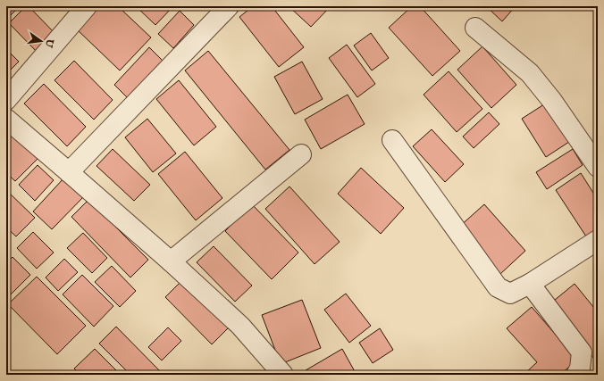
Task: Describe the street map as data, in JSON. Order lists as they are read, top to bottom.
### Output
{
  "north": "right"
}
